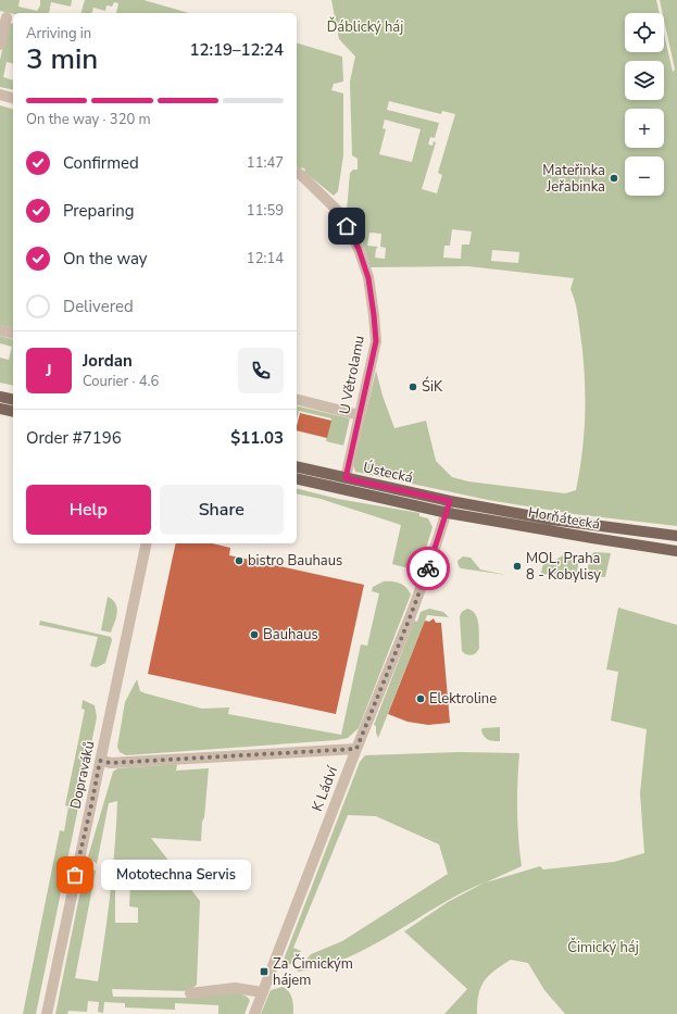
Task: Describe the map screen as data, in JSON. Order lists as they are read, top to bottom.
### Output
{
  "streets": {
    "main road": ["Ústecká", "Horňátecká"],
    "street": ["U Větrolamu", "Dopraváků", "K Ládví"]
  },
  "crossings": [
    ["U Větrolamu", "Ústecká"],
    ["Ústecká", "Horňátecká"],
    ["Ústecká", "K Ládví"],
    ["Horňátecká", "K Ládví"]
  ],
  "parks": ["Ďáblický háj", "Čimický háj"],
  "places": {
    "other": [
      "Mateřinka Jeřabinka",
      "ŚiK",
      "bistro Bauhaus",
      "MOL, Praha 8 - Kobylisy",
      "Bauhaus",
      "Elektroline",
      "Mototechna Servis"
    ],
    "transit": ["Za Čimickým hájem"]
  },
  "page": {
    "map_buttons": ["+", "−"],
    "heading": ["3 min", "Arriving in", "12:19–12:24"],
    "panel": [
      "Jordan",
      "Courier · 4.6",
      "Order #7196",
      "$11.03"
    ],
    "bar": "On the way · 320 m",
    "list": [
      ["Confirmed", "11:47"],
      ["Preparing", "11:59"],
      ["On the way", "12:14"],
      "Delivered"
    ],
    "round": "J",
    "buttons": ["Help", "Share"],
    "bubble": "Mototechna Servis"
  }
}
